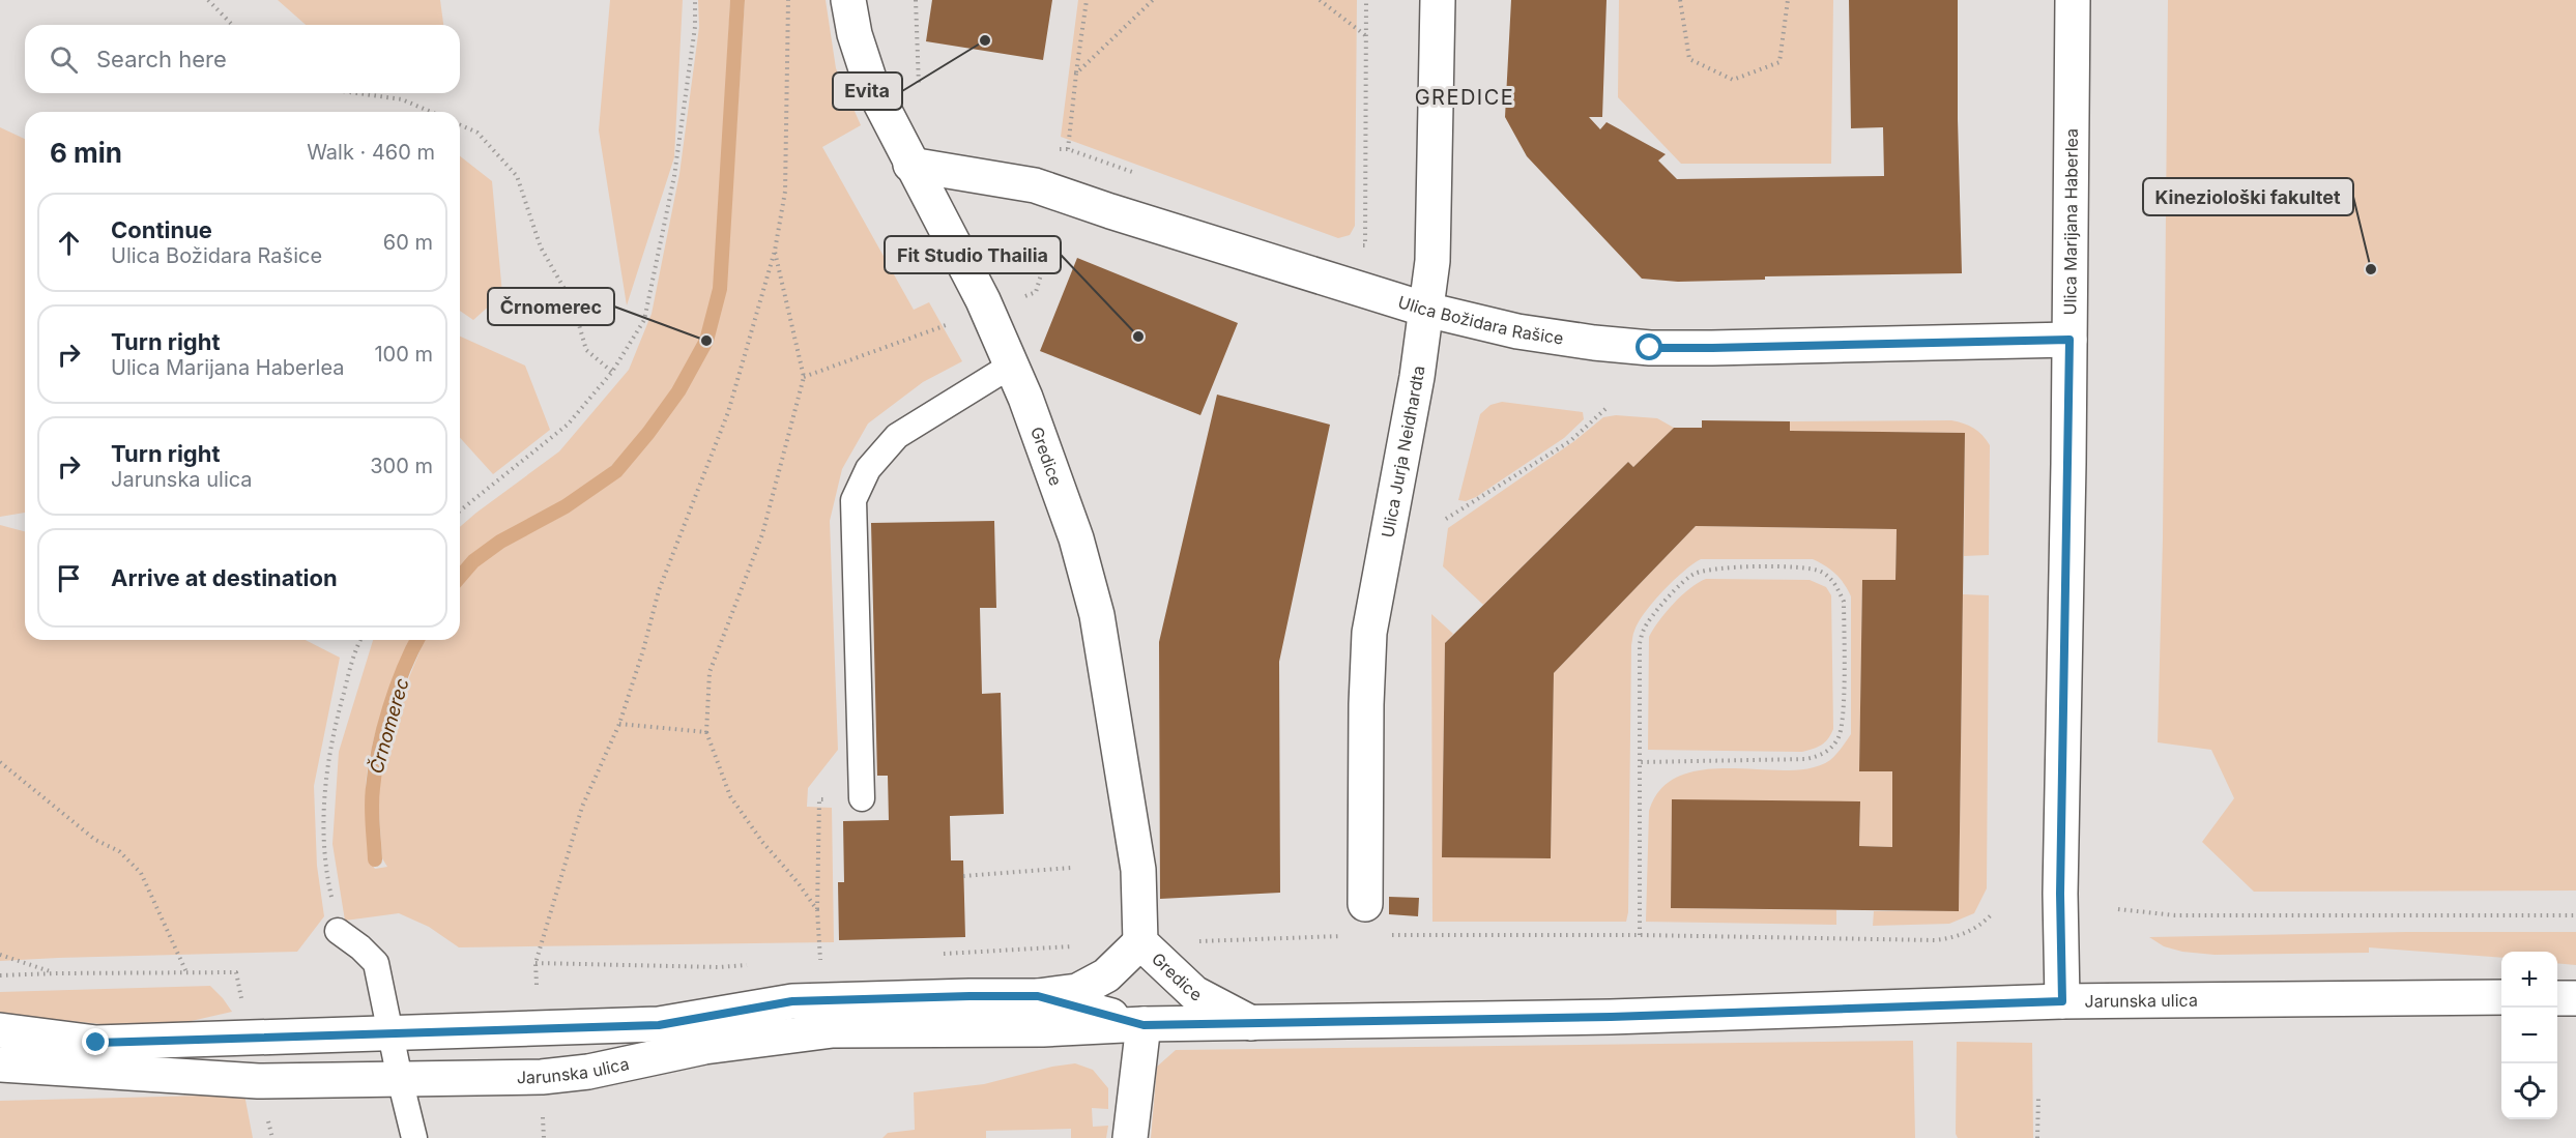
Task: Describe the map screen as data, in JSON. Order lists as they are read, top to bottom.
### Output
{
  "streets": {
    "street": [
      "Ulica Marijana Haberlea",
      "Ulica Božidara Rašice",
      "Ulica Jurja Neidhardta",
      "Gredice",
      "Jarunska ulica"
    ]
  },
  "crossings": [
    ["Ulica Marijana Haberlea", "Ulica Božidara Rašice"],
    ["Ulica Marijana Haberlea", "Jarunska ulica"],
    ["Ulica Božidara Rašice", "Ulica Jurja Neidhardta"],
    ["Ulica Božidara Rašice", "Gredice"],
    ["Gredice", "Jarunska ulica"]
  ],
  "districts": ["GREDICE"],
  "water": ["Črnomerec"],
  "places": [
    "Evita",
    "Kineziološki fakultet",
    "Fit Studio Thailia",
    "Črnomerec"
  ],
  "page": {
    "search": "Search here",
    "heading": ["6 min", "Walk · 460 m"],
    "list": [
      ["Continue", "Ulica Božidara Rašice", "60 m"],
      ["Turn right", "Ulica Marijana Haberlea", "100 m"],
      ["Turn right", "Jarunska ulica", "300 m"],
      "Arrive at destination"
    ],
    "map_buttons": ["+", "−"]
  }
}
